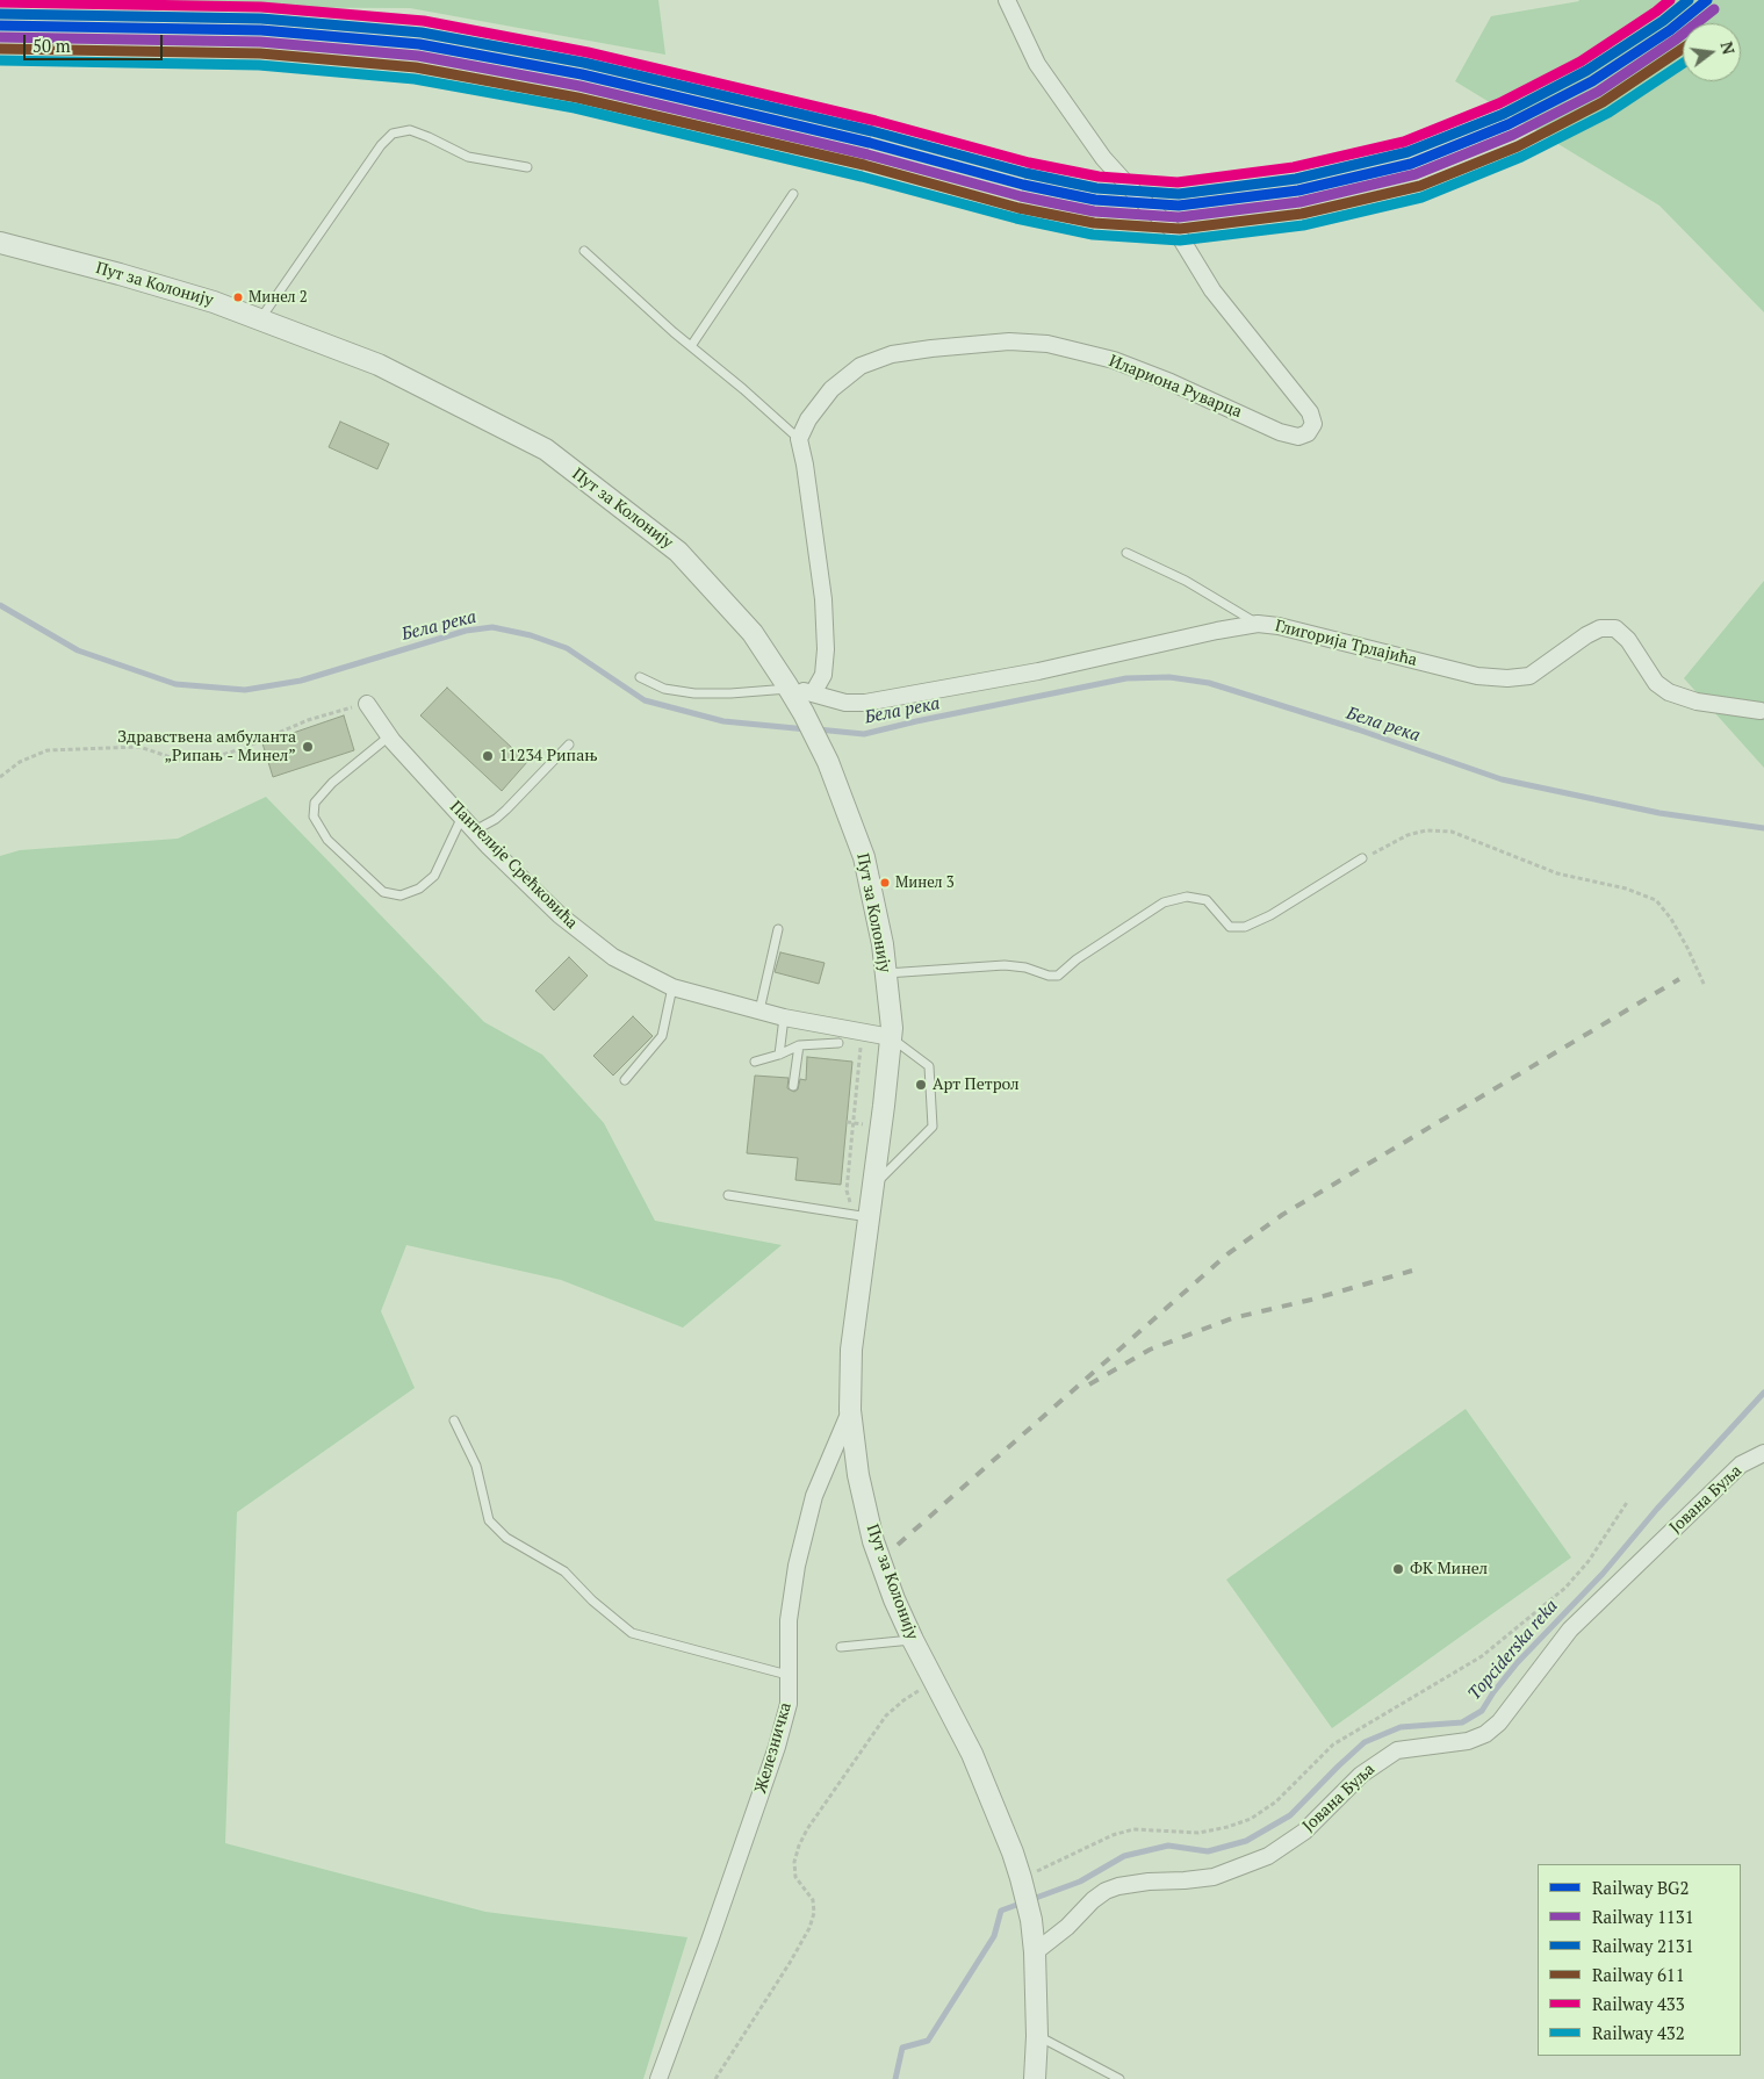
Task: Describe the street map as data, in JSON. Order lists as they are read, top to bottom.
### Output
{
  "streets": {
    "street": [
      "Пут за Колонију",
      "Илариона Руварца",
      "Глигорија Трлајића",
      "Пантелије Срећковића",
      "Јована Буља",
      "Железничка"
    ]
  },
  "crossings": [
    ["Пут за Колонију", "Глигорија Трлајића"],
    ["Пут за Колонију", "Пантелије Срећковића"],
    ["Пут за Колонију", "Јована Буља"],
    ["Пут за Колонију", "Железничка"]
  ],
  "water": ["Бела река", "Topciderska reka"],
  "places": [
    "Минел 2",
    "Здравствена амбуланта „Рипањ - Минел”",
    "11234 Рипањ",
    "Минел 3",
    "Арт Петрол",
    "ФК Минел"
  ],
  "lines": [
    "rail line BG2",
    "rail line 2131",
    "rail line 433",
    "rail line 1131",
    "rail line 611",
    "rail line 432"
  ],
  "legend": [
    "Railway BG2",
    "Railway 1131",
    "Railway 2131",
    "Railway 611",
    "Railway 433",
    "Railway 432"
  ],
  "scale_bar": "50 m",
  "north": "right"
}
